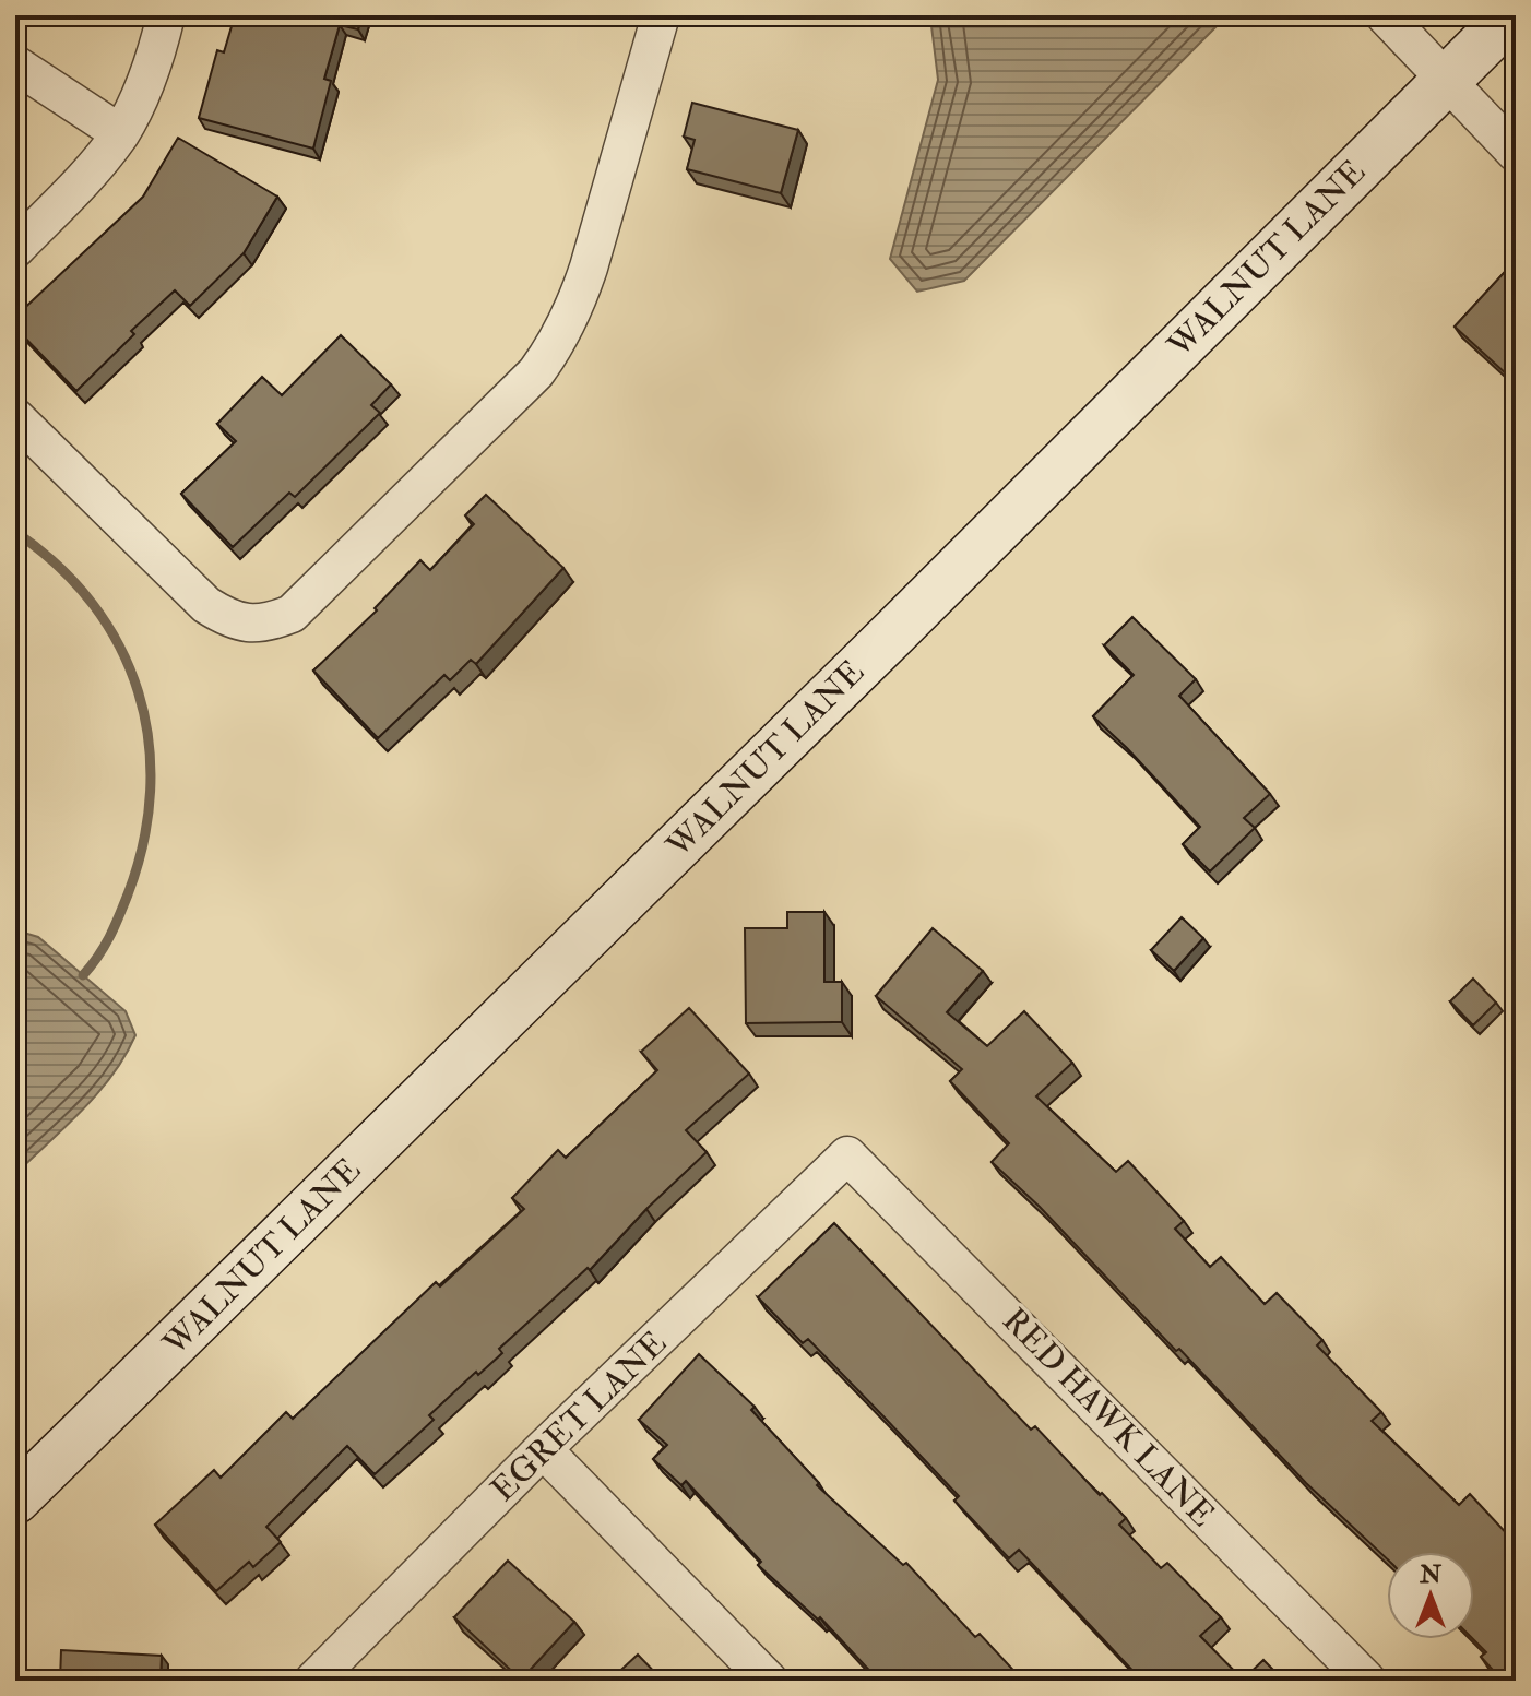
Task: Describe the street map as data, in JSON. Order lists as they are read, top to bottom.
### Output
{
  "streets": {
    "main road": ["WALNUT LANE"],
    "street": ["EGRET LANE", "RED HAWK LANE"]
  },
  "crossings": [
    ["EGRET LANE", "RED HAWK LANE"]
  ],
  "north": "top"
}
